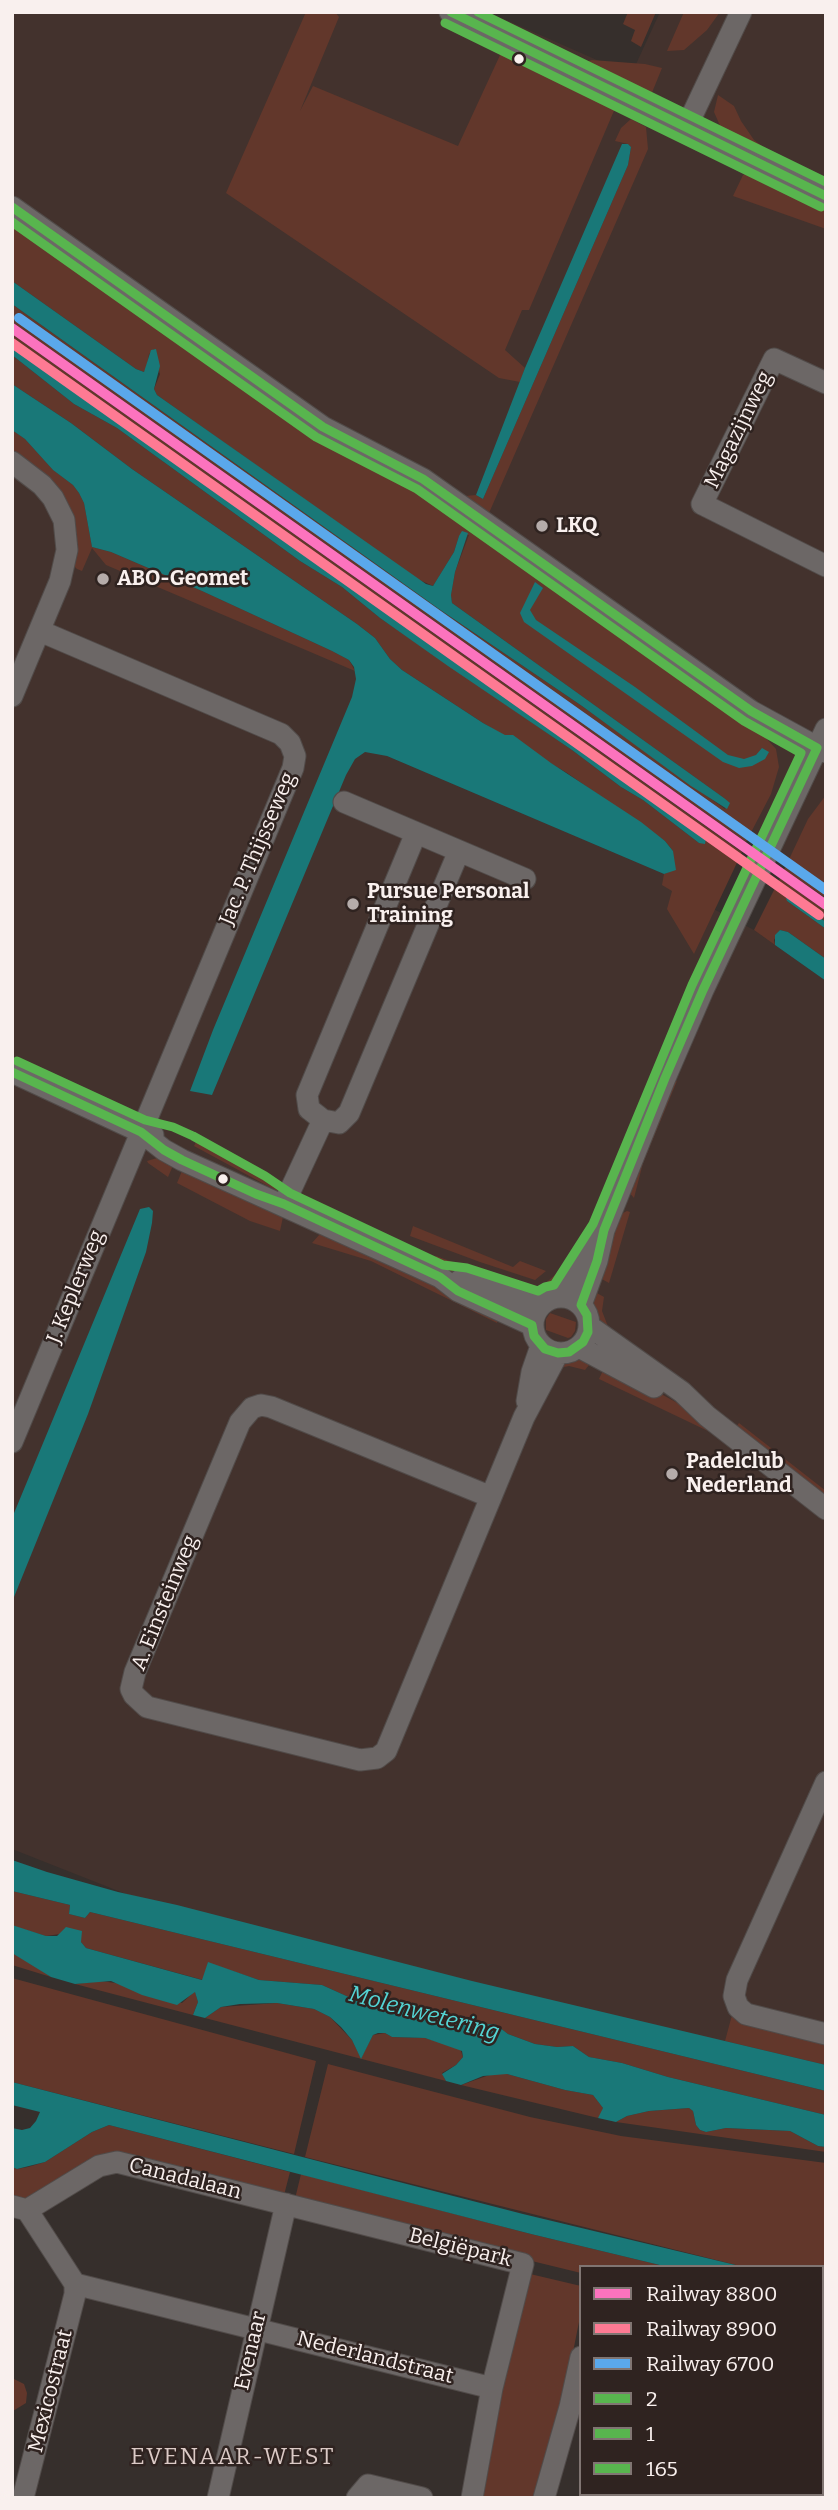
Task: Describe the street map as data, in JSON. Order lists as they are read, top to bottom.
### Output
{
  "streets": {
    "street": [
      "Magazijnweg",
      "Jac. P. Thijsseweg",
      "J. Keplerweg",
      "A. Einsteinweg",
      "Canadalaan",
      "Belgiëpark",
      "Evenaar",
      "Nederlandstraat",
      "Mexicostraat"
    ]
  },
  "crossings": [
    ["Jac. P. Thijsseweg", "J. Keplerweg"],
    ["Canadalaan", "Belgiëpark"],
    ["Canadalaan", "Evenaar"],
    ["Belgiëpark", "Evenaar"],
    ["Belgiëpark", "Nederlandstraat"],
    ["Evenaar", "Nederlandstraat"]
  ],
  "districts": ["EVENAAR-WEST"],
  "water": ["Molenwetering"],
  "places": [
    "LKQ",
    "ABO-Geomet",
    "Pursue Personal Training",
    "Padelclub Nederland"
  ],
  "lines": [
    "transit line 2",
    "transit line 165",
    "transit line 1",
    "rail line 6700",
    "rail line 8800",
    "rail line 8900"
  ],
  "legend": [
    "Railway 8800",
    "Railway 8900",
    "Railway 6700",
    "2",
    "1",
    "165"
  ]
}
